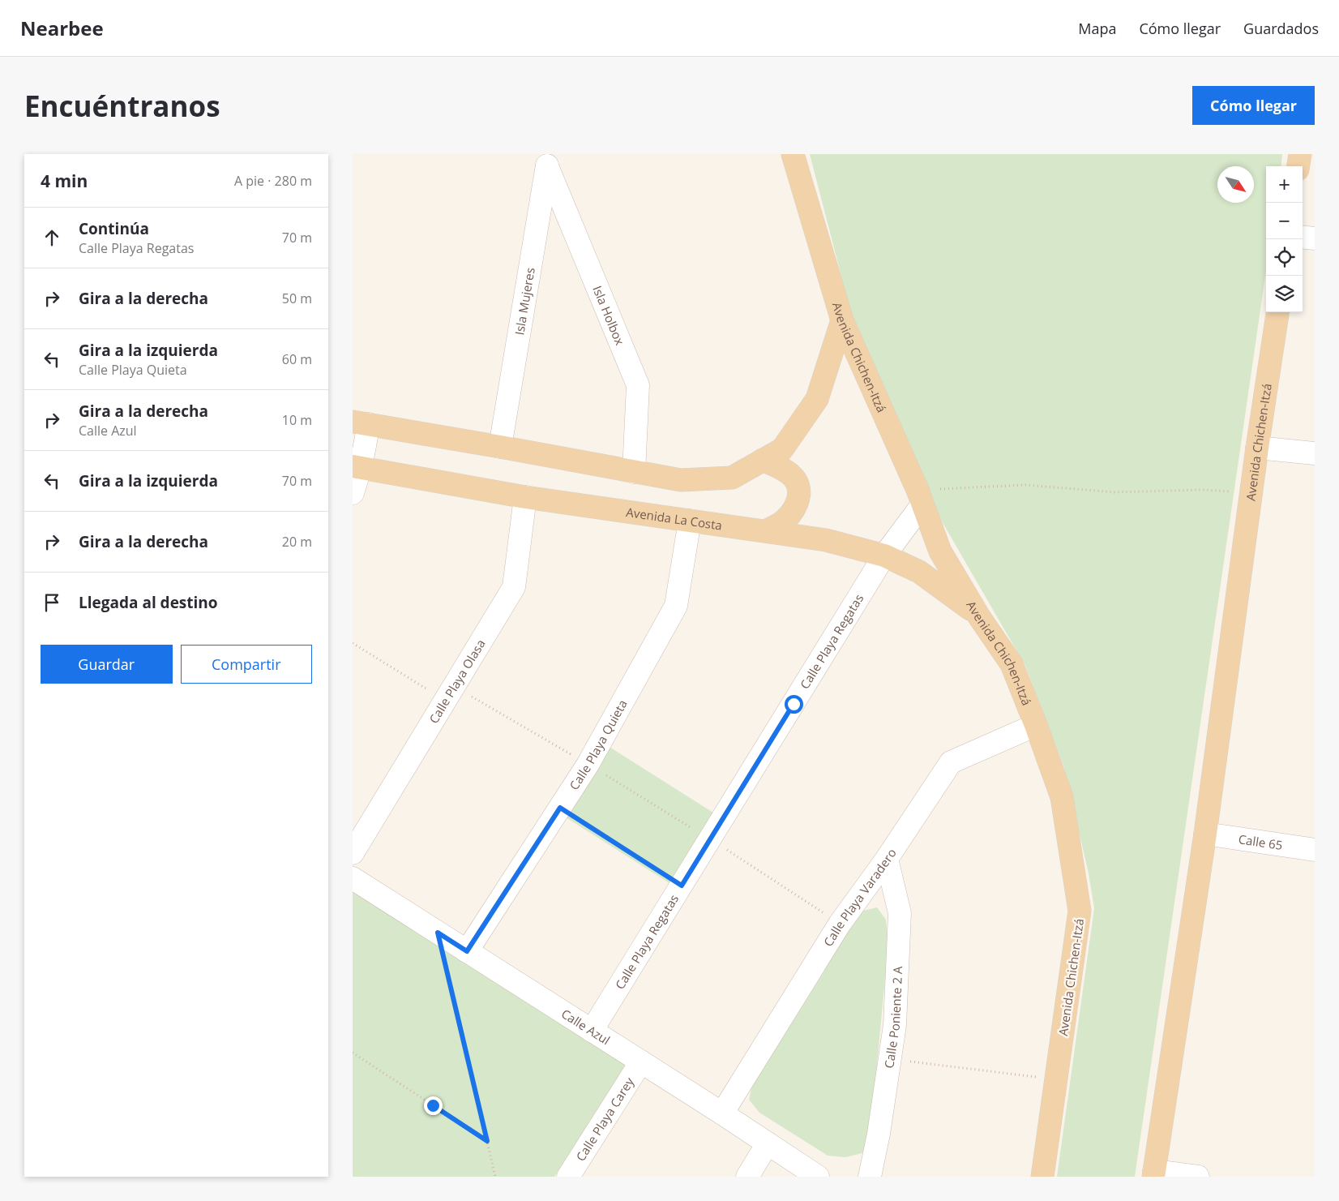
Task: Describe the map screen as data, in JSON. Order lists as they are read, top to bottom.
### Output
{
  "streets": {
    "main road": ["Avenida Chichen-Itzá", "Avenida La Costa"],
    "street": [
      "Isla Mujeres",
      "Isla Holbox",
      "Calle Playa Regatas",
      "Calle Playa Olasa",
      "Calle Playa Quieta",
      "Calle 65",
      "Calle Playa Varadero",
      "Calle Poniente 2 A",
      "Calle Azul",
      "Calle Playa Carey"
    ]
  },
  "crossings": [
    ["Isla Mujeres", "Isla Holbox"],
    ["Avenida Chichen-Itzá", "Avenida La Costa"],
    ["Avenida Chichen-Itzá", "Calle Playa Regatas"],
    ["Avenida Chichen-Itzá", "Calle 65"],
    ["Avenida Chichen-Itzá", "Calle Playa Varadero"],
    ["Avenida La Costa", "Calle Playa Regatas"],
    ["Avenida La Costa", "Calle Playa Olasa"],
    ["Avenida La Costa", "Calle Playa Quieta"],
    ["Calle Playa Regatas", "Calle Azul"],
    ["Calle Playa Quieta", "Calle Azul"],
    ["Calle Playa Varadero", "Calle Poniente 2 A"],
    ["Calle Playa Varadero", "Calle Azul"],
    ["Calle Azul", "Calle Playa Carey"]
  ],
  "north": "bottom right",
  "page": {
    "header": "Nearbee",
    "nav": ["Mapa", "Cómo llegar", "Guardados"],
    "buttons": [
      "Cómo llegar",
      ["Guardar", "Compartir"]
    ],
    "title": "Encuéntranos",
    "heading": ["4 min", "A pie · 280 m"],
    "map_buttons": ["+", "−"],
    "list": [
      ["Continúa", "Calle Playa Regatas", "70 m"],
      ["Gira a la derecha", "50 m"],
      ["Gira a la izquierda", "Calle Playa Quieta", "60 m"],
      ["Gira a la derecha", "Calle Azul", "10 m"],
      ["Gira a la izquierda", "70 m"],
      ["Gira a la derecha", "20 m"],
      "Llegada al destino"
    ]
  }
}
